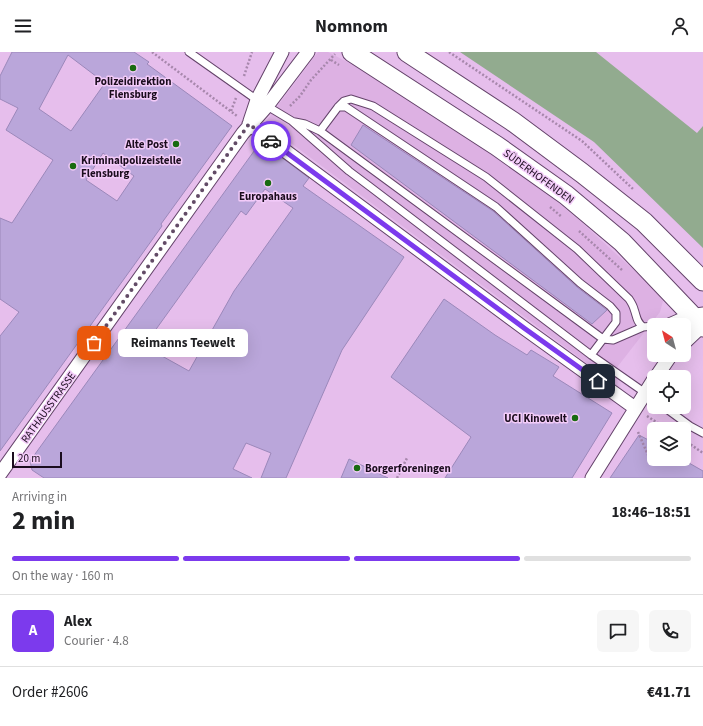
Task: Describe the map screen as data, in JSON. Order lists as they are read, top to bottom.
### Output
{
  "streets": {
    "main road": ["SÜDERHOFENDEN"],
    "street": ["RATHAUSSTRASSE"]
  },
  "places": [
    "Polizeidirektion Flensburg",
    "Alte Post",
    "Kriminalpolizeistelle Flensburg",
    "Europahaus",
    "Reimanns Teewelt",
    "UCI Kinowelt",
    "Borgerforeningen"
  ],
  "scale_bar": "20 m",
  "north": "top left",
  "page": {
    "header": "Nomnom",
    "bubble": "Reimanns Teewelt",
    "scale": "20 m",
    "heading": ["2 min", "Arriving in", "18:46–18:51"],
    "panel": [
      "Alex",
      "Courier · 4.8",
      "Order #2606",
      "€41.71"
    ],
    "bar": "On the way · 160 m",
    "round": "A"
  }
}
